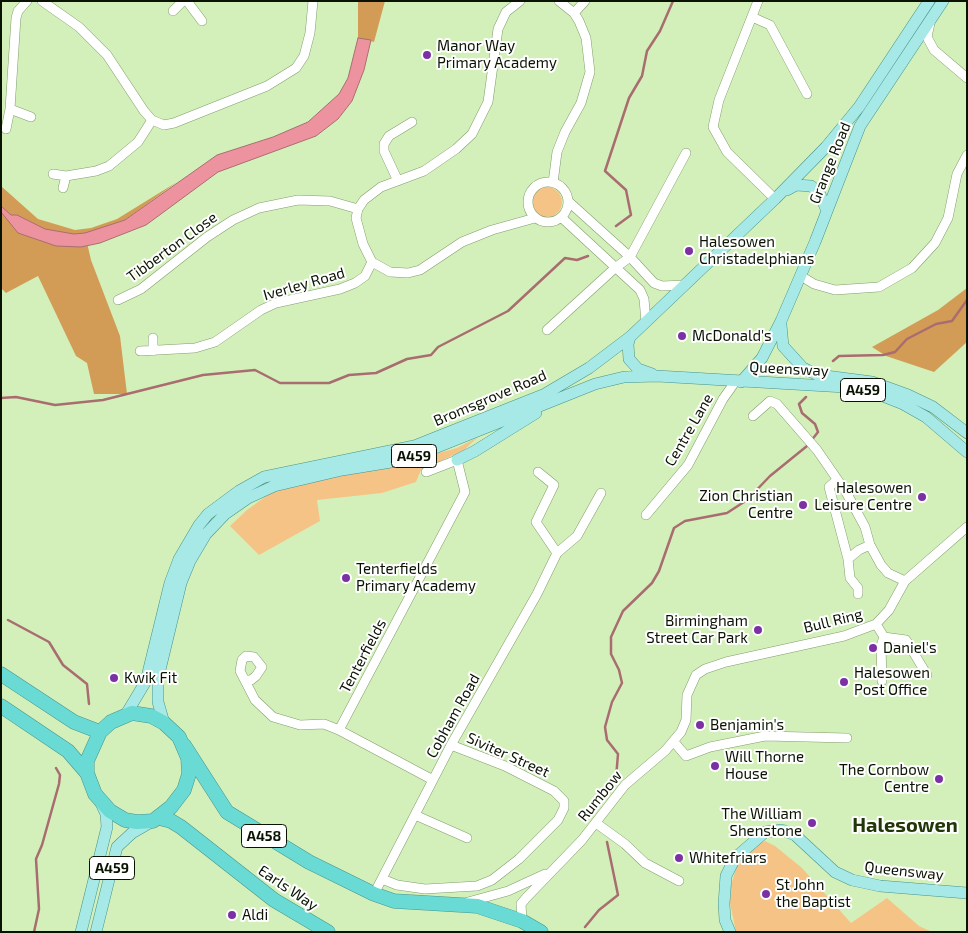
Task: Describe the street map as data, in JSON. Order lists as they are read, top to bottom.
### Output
{
  "streets": {
    "highway": ["A458", "Earls Way"],
    "main road": [
      "Grange Road",
      "Queensway",
      "A459",
      "Bromsgrove Road"
    ],
    "street": [
      "Tibberton Close",
      "Iverley Road",
      "Centre Lane",
      "Bull Ring",
      "Tenterfields",
      "Cobham Road",
      "Siviter Street",
      "Rumbow"
    ]
  },
  "crossings": [
    ["Grange Road", "Queensway"],
    ["Grange Road", "Bromsgrove Road"],
    ["Grange Road", "Centre Lane"],
    ["Queensway", "Bromsgrove Road"],
    ["Queensway", "Centre Lane"],
    ["A459", "Bromsgrove Road"],
    ["A459", "A458"],
    ["A459", "Earls Way"],
    ["Bull Ring", "Rumbow"],
    ["Cobham Road", "Siviter Street"],
    ["Cobham Road", "A458"],
    ["Rumbow", "A458"],
    ["A458", "Earls Way"]
  ],
  "districts": ["Halesowen"],
  "places": [
    "Manor Way Primary Academy",
    "Halesowen Christadelphians",
    "McDonald's",
    "Halesowen Leisure Centre",
    "Zion Christian Centre",
    "Tenterfields Primary Academy",
    "Birmingham Street Car Park",
    "Daniel's",
    "Kwik Fit",
    "Halesowen Post Office",
    "Benjamin's",
    "Will Thorne House",
    "The Cornbow Centre",
    "The William Shenstone",
    "Whitefriars",
    "St John the Baptist",
    "Aldi"
  ]
}
